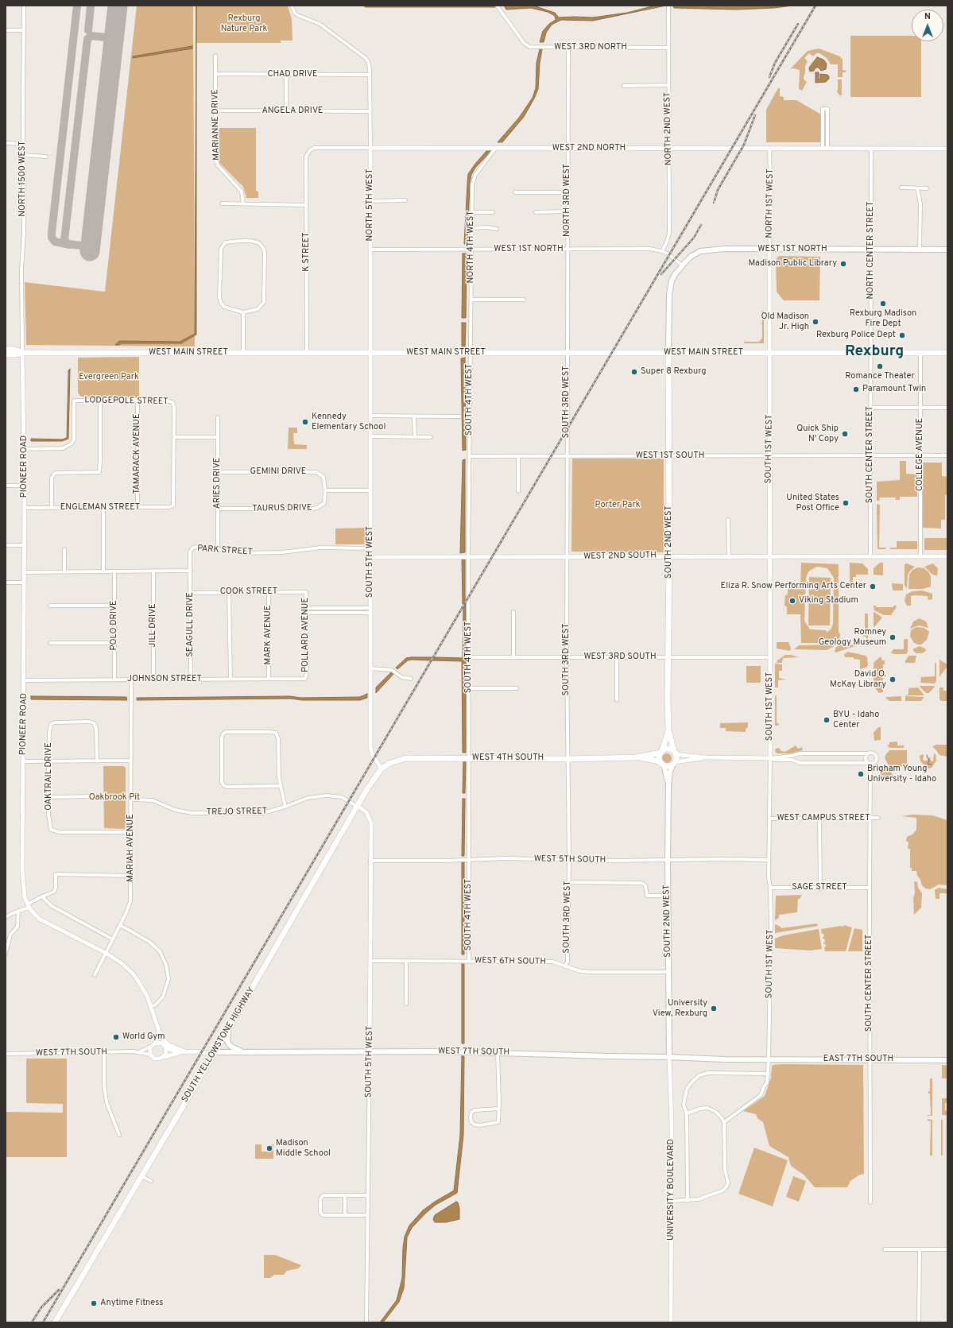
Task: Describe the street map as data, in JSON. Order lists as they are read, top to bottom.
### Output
{
  "streets": {
    "main road": [
      "WEST 1ST NORTH",
      "WEST MAIN STREET",
      "SOUTH 2ND WEST",
      "WEST 4TH SOUTH",
      "SOUTH YELLOWSTONE HIGHWAY",
      "WEST 7TH SOUTH",
      "EAST 7TH SOUTH"
    ],
    "street": [
      "WEST 3RD NORTH",
      "CHAD DRIVE",
      "ANGELA DRIVE",
      "MARIANNE DRIVE",
      "NORTH 2ND WEST",
      "WEST 2ND NORTH",
      "NORTH 1500 WEST",
      "NORTH 3RD WEST",
      "NORTH 1ST WEST",
      "NORTH 5TH WEST",
      "NORTH 4TH WEST",
      "NORTH CENTER STREET",
      "K STREET",
      "SOUTH 4TH WEST",
      "LODGEPOLE STREET",
      "SOUTH 3RD WEST",
      "SOUTH 1ST WEST",
      "TAMARACK AVENUE",
      "SOUTH CENTER STREET",
      "COLLEGE AVENUE",
      "WEST 1ST SOUTH",
      "PIONEER ROAD",
      "GEMINI DRIVE",
      "ARIES DRIVE",
      "ENGLEMAN STREET",
      "TAURUS DRIVE",
      "PARK STREET",
      "WEST 2ND SOUTH",
      "SOUTH 5TH WEST",
      "COOK STREET",
      "SEAGULL DRIVE",
      "POLO DRIVE",
      "JILL DRIVE",
      "MARK AVENUE",
      "POLLARD AVENUE",
      "WEST 3RD SOUTH",
      "JOHNSON STREET",
      "OAKTRAIL DRIVE",
      "TREJO STREET",
      "WEST CAMPUS STREET",
      "MARIAH AVENUE",
      "WEST 5TH SOUTH",
      "SAGE STREET",
      "WEST 6TH SOUTH",
      "UNIVERSITY BOULEVARD"
    ]
  },
  "crossings": [
    ["WEST 3RD NORTH", "NORTH 2ND WEST"],
    ["WEST 3RD NORTH", "NORTH 3RD WEST"],
    ["CHAD DRIVE", "MARIANNE DRIVE"],
    ["CHAD DRIVE", "NORTH 5TH WEST"],
    ["ANGELA DRIVE", "MARIANNE DRIVE"],
    ["ANGELA DRIVE", "NORTH 5TH WEST"],
    ["NORTH 2ND WEST", "WEST 2ND NORTH"],
    ["NORTH 2ND WEST", "WEST 1ST NORTH"],
    ["WEST 2ND NORTH", "NORTH 3RD WEST"],
    ["WEST 2ND NORTH", "NORTH 1ST WEST"],
    ["WEST 2ND NORTH", "NORTH 5TH WEST"],
    ["WEST 2ND NORTH", "NORTH 4TH WEST"],
    ["WEST 2ND NORTH", "NORTH CENTER STREET"],
    ["WEST 2ND NORTH", "K STREET"],
    ["NORTH 1500 WEST", "WEST MAIN STREET"],
    ["NORTH 1500 WEST", "PIONEER ROAD"],
    ["NORTH 3RD WEST", "WEST 1ST NORTH"],
    ["NORTH 3RD WEST", "WEST MAIN STREET"],
    ["NORTH 3RD WEST", "SOUTH 3RD WEST"],
    ["NORTH 1ST WEST", "WEST 1ST NORTH"],
    ["NORTH 1ST WEST", "WEST MAIN STREET"],
    ["NORTH 1ST WEST", "SOUTH 1ST WEST"],
    ["NORTH 5TH WEST", "WEST 1ST NORTH"],
    ["NORTH 5TH WEST", "WEST MAIN STREET"],
    ["NORTH 5TH WEST", "SOUTH 5TH WEST"],
    ["NORTH 4TH WEST", "WEST 1ST NORTH"],
    ["NORTH 4TH WEST", "WEST MAIN STREET"],
    ["NORTH 4TH WEST", "SOUTH 4TH WEST"],
    ["WEST 1ST NORTH", "NORTH CENTER STREET"],
    ["WEST 1ST NORTH", "WEST MAIN STREET"],
    ["WEST 1ST NORTH", "SOUTH 2ND WEST"],
    ["NORTH CENTER STREET", "WEST MAIN STREET"],
    ["NORTH CENTER STREET", "SOUTH CENTER STREET"],
    ["K STREET", "WEST MAIN STREET"],
    ["WEST MAIN STREET", "SOUTH 4TH WEST"],
    ["WEST MAIN STREET", "SOUTH 3RD WEST"],
    ["WEST MAIN STREET", "SOUTH 1ST WEST"],
    ["WEST MAIN STREET", "SOUTH CENTER STREET"],
    ["WEST MAIN STREET", "COLLEGE AVENUE"],
    ["WEST MAIN STREET", "PIONEER ROAD"],
    ["WEST MAIN STREET", "SOUTH 2ND WEST"],
    ["WEST MAIN STREET", "SOUTH 5TH WEST"],
    ["SOUTH 4TH WEST", "WEST 1ST SOUTH"],
    ["SOUTH 4TH WEST", "WEST 2ND SOUTH"],
    ["SOUTH 4TH WEST", "WEST 3RD SOUTH"],
    ["SOUTH 4TH WEST", "WEST 4TH SOUTH"],
    ["SOUTH 4TH WEST", "WEST 5TH SOUTH"],
    ["SOUTH 4TH WEST", "WEST 6TH SOUTH"],
    ["LODGEPOLE STREET", "TAMARACK AVENUE"],
    ["LODGEPOLE STREET", "PIONEER ROAD"],
    ["LODGEPOLE STREET", "ENGLEMAN STREET"],
    ["SOUTH 3RD WEST", "WEST 1ST SOUTH"],
    ["SOUTH 3RD WEST", "WEST 2ND SOUTH"],
    ["SOUTH 3RD WEST", "WEST 3RD SOUTH"],
    ["SOUTH 3RD WEST", "WEST 4TH SOUTH"],
    ["SOUTH 3RD WEST", "WEST 5TH SOUTH"],
    ["SOUTH 3RD WEST", "WEST 6TH SOUTH"],
    ["SOUTH 1ST WEST", "WEST 1ST SOUTH"],
    ["SOUTH 1ST WEST", "WEST 2ND SOUTH"],
    ["SOUTH 1ST WEST", "WEST 3RD SOUTH"],
    ["SOUTH 1ST WEST", "WEST CAMPUS STREET"],
    ["SOUTH 1ST WEST", "WEST 5TH SOUTH"],
    ["SOUTH 1ST WEST", "SAGE STREET"],
    ["SOUTH 1ST WEST", "WEST 7TH SOUTH"],
    ["SOUTH 1ST WEST", "EAST 7TH SOUTH"],
    ["TAMARACK AVENUE", "ENGLEMAN STREET"],
    ["SOUTH CENTER STREET", "WEST 1ST SOUTH"],
    ["SOUTH CENTER STREET", "WEST 2ND SOUTH"],
    ["SOUTH CENTER STREET", "WEST CAMPUS STREET"],
    ["SOUTH CENTER STREET", "SAGE STREET"],
    ["SOUTH CENTER STREET", "EAST 7TH SOUTH"],
    ["COLLEGE AVENUE", "WEST 1ST SOUTH"],
    ["COLLEGE AVENUE", "WEST 2ND SOUTH"],
    ["WEST 1ST SOUTH", "SOUTH 2ND WEST"],
    ["PIONEER ROAD", "ENGLEMAN STREET"],
    ["PIONEER ROAD", "JOHNSON STREET"],
    ["GEMINI DRIVE", "ARIES DRIVE"],
    ["GEMINI DRIVE", "TAURUS DRIVE"],
    ["ARIES DRIVE", "TAURUS DRIVE"],
    ["ARIES DRIVE", "PARK STREET"],
    ["SOUTH 2ND WEST", "WEST 2ND SOUTH"],
    ["SOUTH 2ND WEST", "WEST 3RD SOUTH"],
    ["SOUTH 2ND WEST", "WEST 4TH SOUTH"],
    ["SOUTH 2ND WEST", "WEST 5TH SOUTH"],
    ["SOUTH 2ND WEST", "WEST 6TH SOUTH"],
    ["SOUTH 2ND WEST", "WEST 7TH SOUTH"],
    ["SOUTH 2ND WEST", "UNIVERSITY BOULEVARD"],
    ["PARK STREET", "SOUTH 5TH WEST"],
    ["PARK STREET", "SEAGULL DRIVE"],
    ["WEST 2ND SOUTH", "SOUTH 5TH WEST"],
    ["SOUTH 5TH WEST", "WEST 4TH SOUTH"],
    ["SOUTH 5TH WEST", "TREJO STREET"],
    ["SOUTH 5TH WEST", "WEST 5TH SOUTH"],
    ["SOUTH 5TH WEST", "WEST 6TH SOUTH"],
    ["SOUTH 5TH WEST", "SOUTH YELLOWSTONE HIGHWAY"],
    ["SOUTH 5TH WEST", "WEST 7TH SOUTH"],
    ["COOK STREET", "SEAGULL DRIVE"],
    ["COOK STREET", "MARK AVENUE"],
    ["COOK STREET", "POLLARD AVENUE"],
    ["SEAGULL DRIVE", "JOHNSON STREET"],
    ["POLO DRIVE", "JOHNSON STREET"],
    ["JILL DRIVE", "JOHNSON STREET"],
    ["MARK AVENUE", "JOHNSON STREET"],
    ["POLLARD AVENUE", "JOHNSON STREET"],
    ["JOHNSON STREET", "MARIAH AVENUE"],
    ["WEST 4TH SOUTH", "SOUTH YELLOWSTONE HIGHWAY"],
    ["OAKTRAIL DRIVE", "MARIAH AVENUE"],
    ["TREJO STREET", "MARIAH AVENUE"],
    ["TREJO STREET", "SOUTH YELLOWSTONE HIGHWAY"],
    ["SOUTH YELLOWSTONE HIGHWAY", "WEST 7TH SOUTH"],
    ["WEST 7TH SOUTH", "EAST 7TH SOUTH"],
    ["WEST 7TH SOUTH", "UNIVERSITY BOULEVARD"]
  ],
  "districts": ["Rexburg"],
  "parks": [
    "Rexburg Nature Park",
    "Evergreen Park",
    "Porter Park",
    "Oakbrook Pit"
  ],
  "places": [
    "Madison Public Library",
    "Rexburg Madison Fire Dept",
    "Old Madison Jr. High",
    "Rexburg Police Dept",
    "Romance Theater",
    "Super 8 Rexburg",
    "Paramount Twin",
    "Kennedy Elementary School",
    "Quick Ship N' Copy",
    "United States Post Office",
    "Eliza R. Snow Performing Arts Center",
    "Viking Stadium",
    "Romney Geology Museum",
    "David O. McKay Library",
    "BYU - Idaho Center",
    "Brigham Young University - Idaho",
    "University View, Rexburg",
    "World Gym",
    "Madison Middle School",
    "Anytime Fitness"
  ],
  "north": "top"
}
